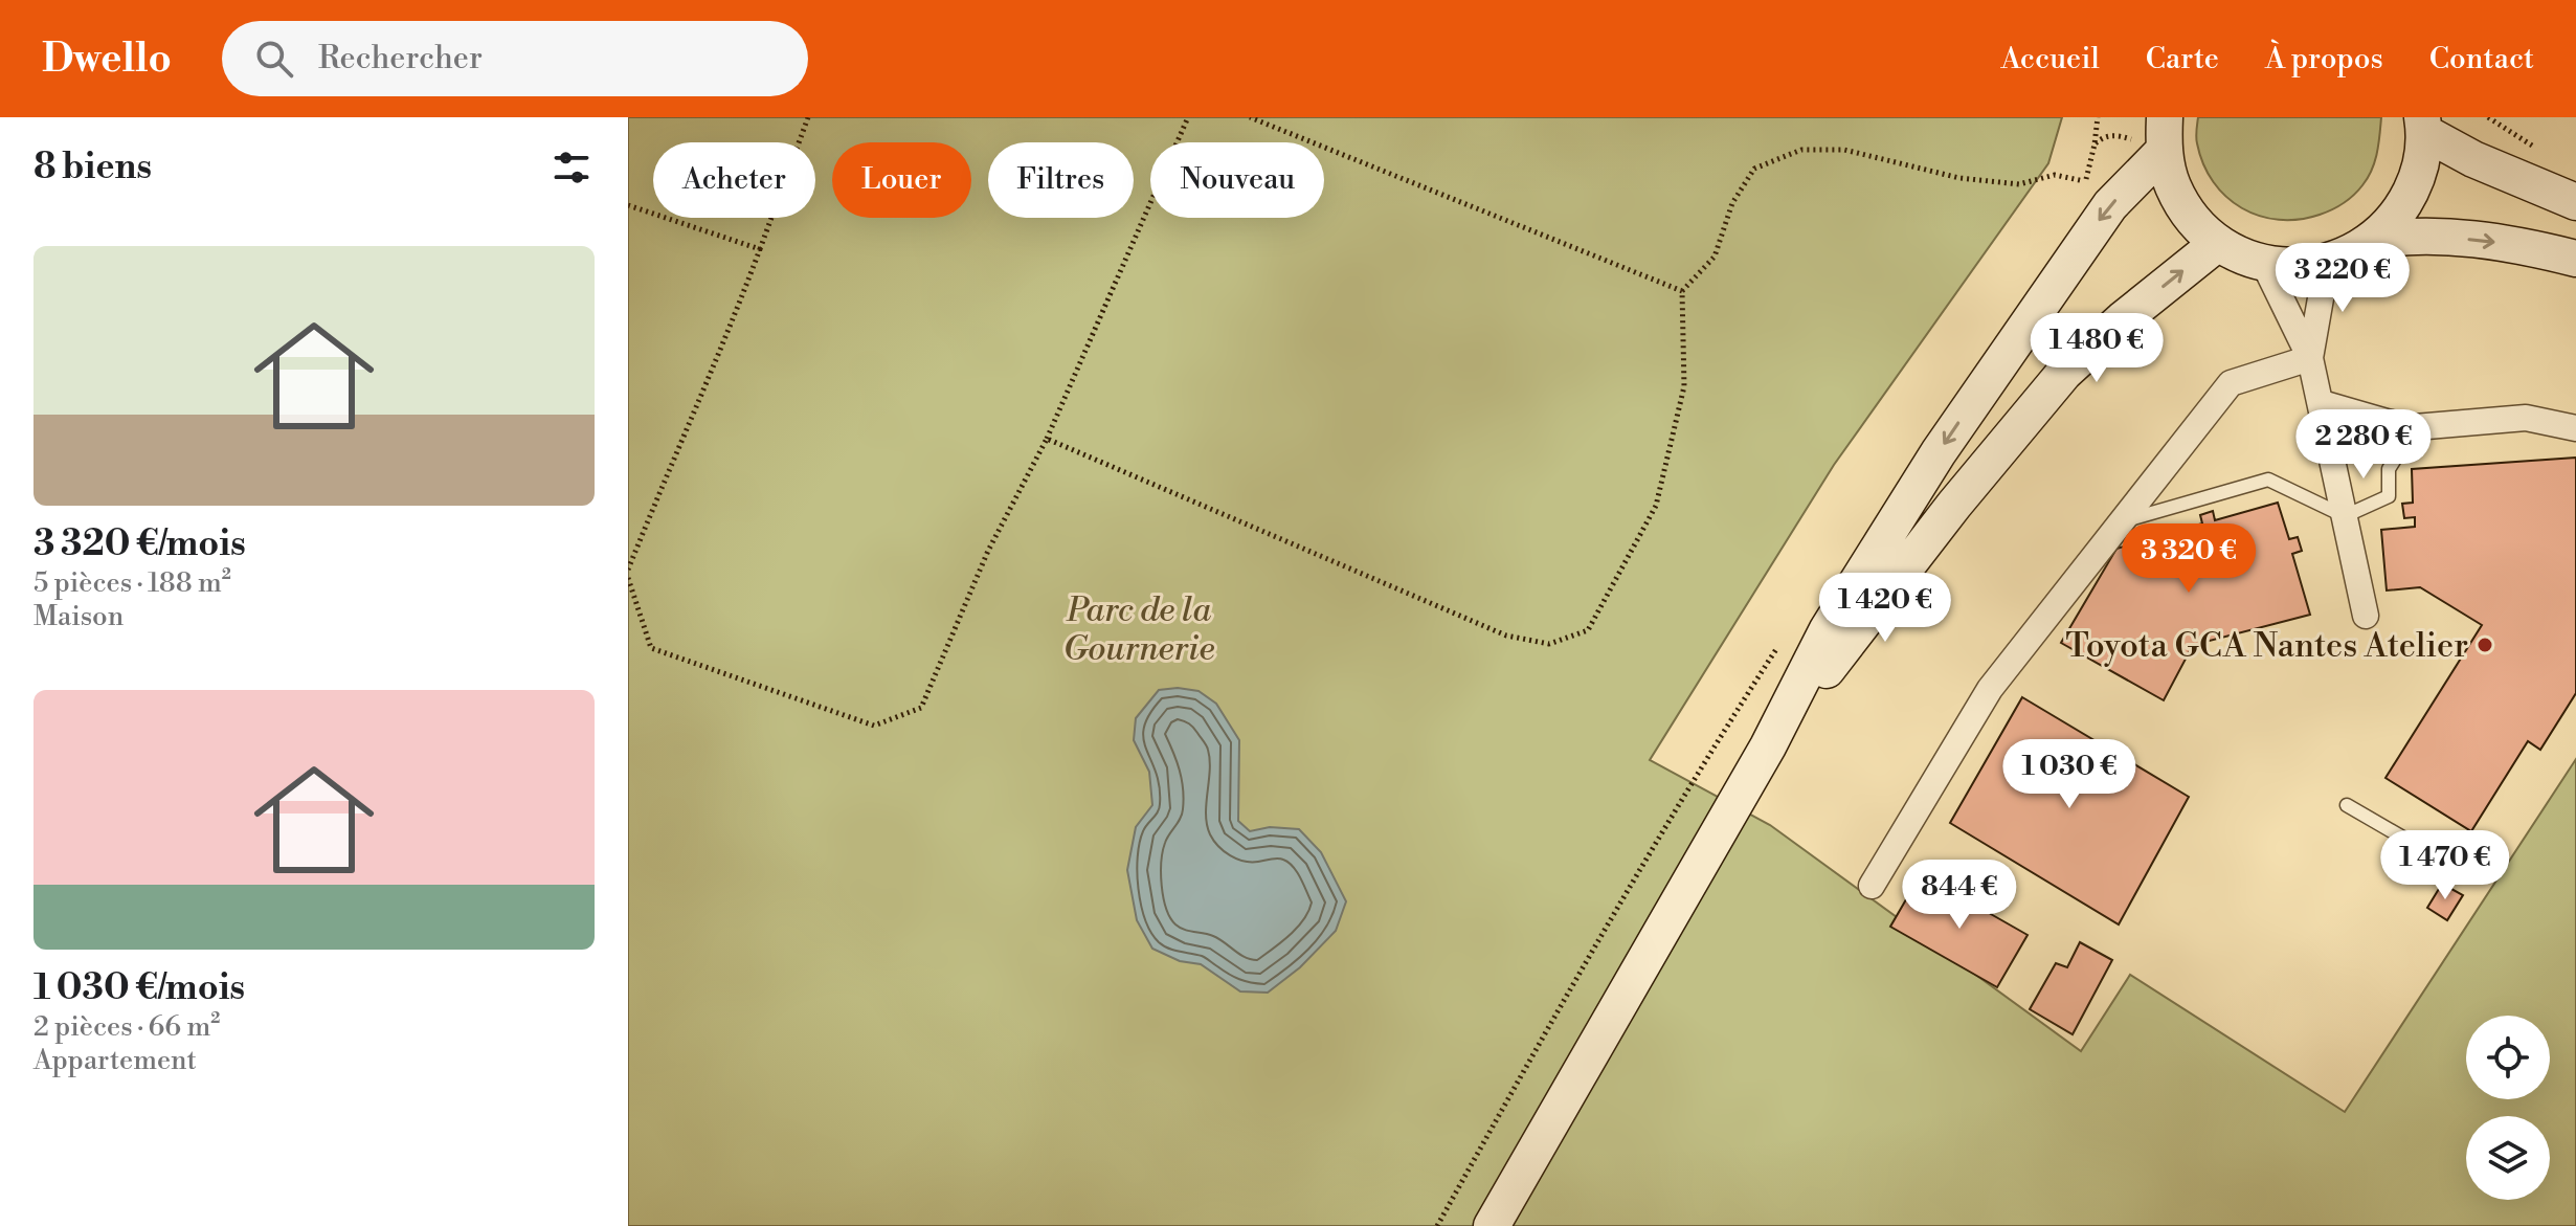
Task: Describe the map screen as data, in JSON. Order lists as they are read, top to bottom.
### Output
{
  "parks": ["Parc de la Gournerie"],
  "places": ["Toyota GCA Nantes Atelier"],
  "page": {
    "header": "Dwello",
    "search": "Rechercher",
    "nav": [
      "Accueil",
      "Carte",
      "À propos",
      "Contact"
    ],
    "heading": "8 biens",
    "chip": [
      "Acheter",
      "Louer",
      "Filtres",
      "Nouveau"
    ],
    "list": [
      {
        "name": "3 320 €/mois",
        "note": "5 pièces · 188 m² · Maison"
      },
      {
        "name": "1 030 €/mois",
        "note": "2 pièces · 66 m² · Appartement"
      }
    ],
    "price": [
      "3 220 €",
      "1 480 €",
      "2 280 €",
      "3 320 €",
      "1 420 €",
      "1 030 €",
      "1 470 €",
      "844 €"
    ]
  }
}
